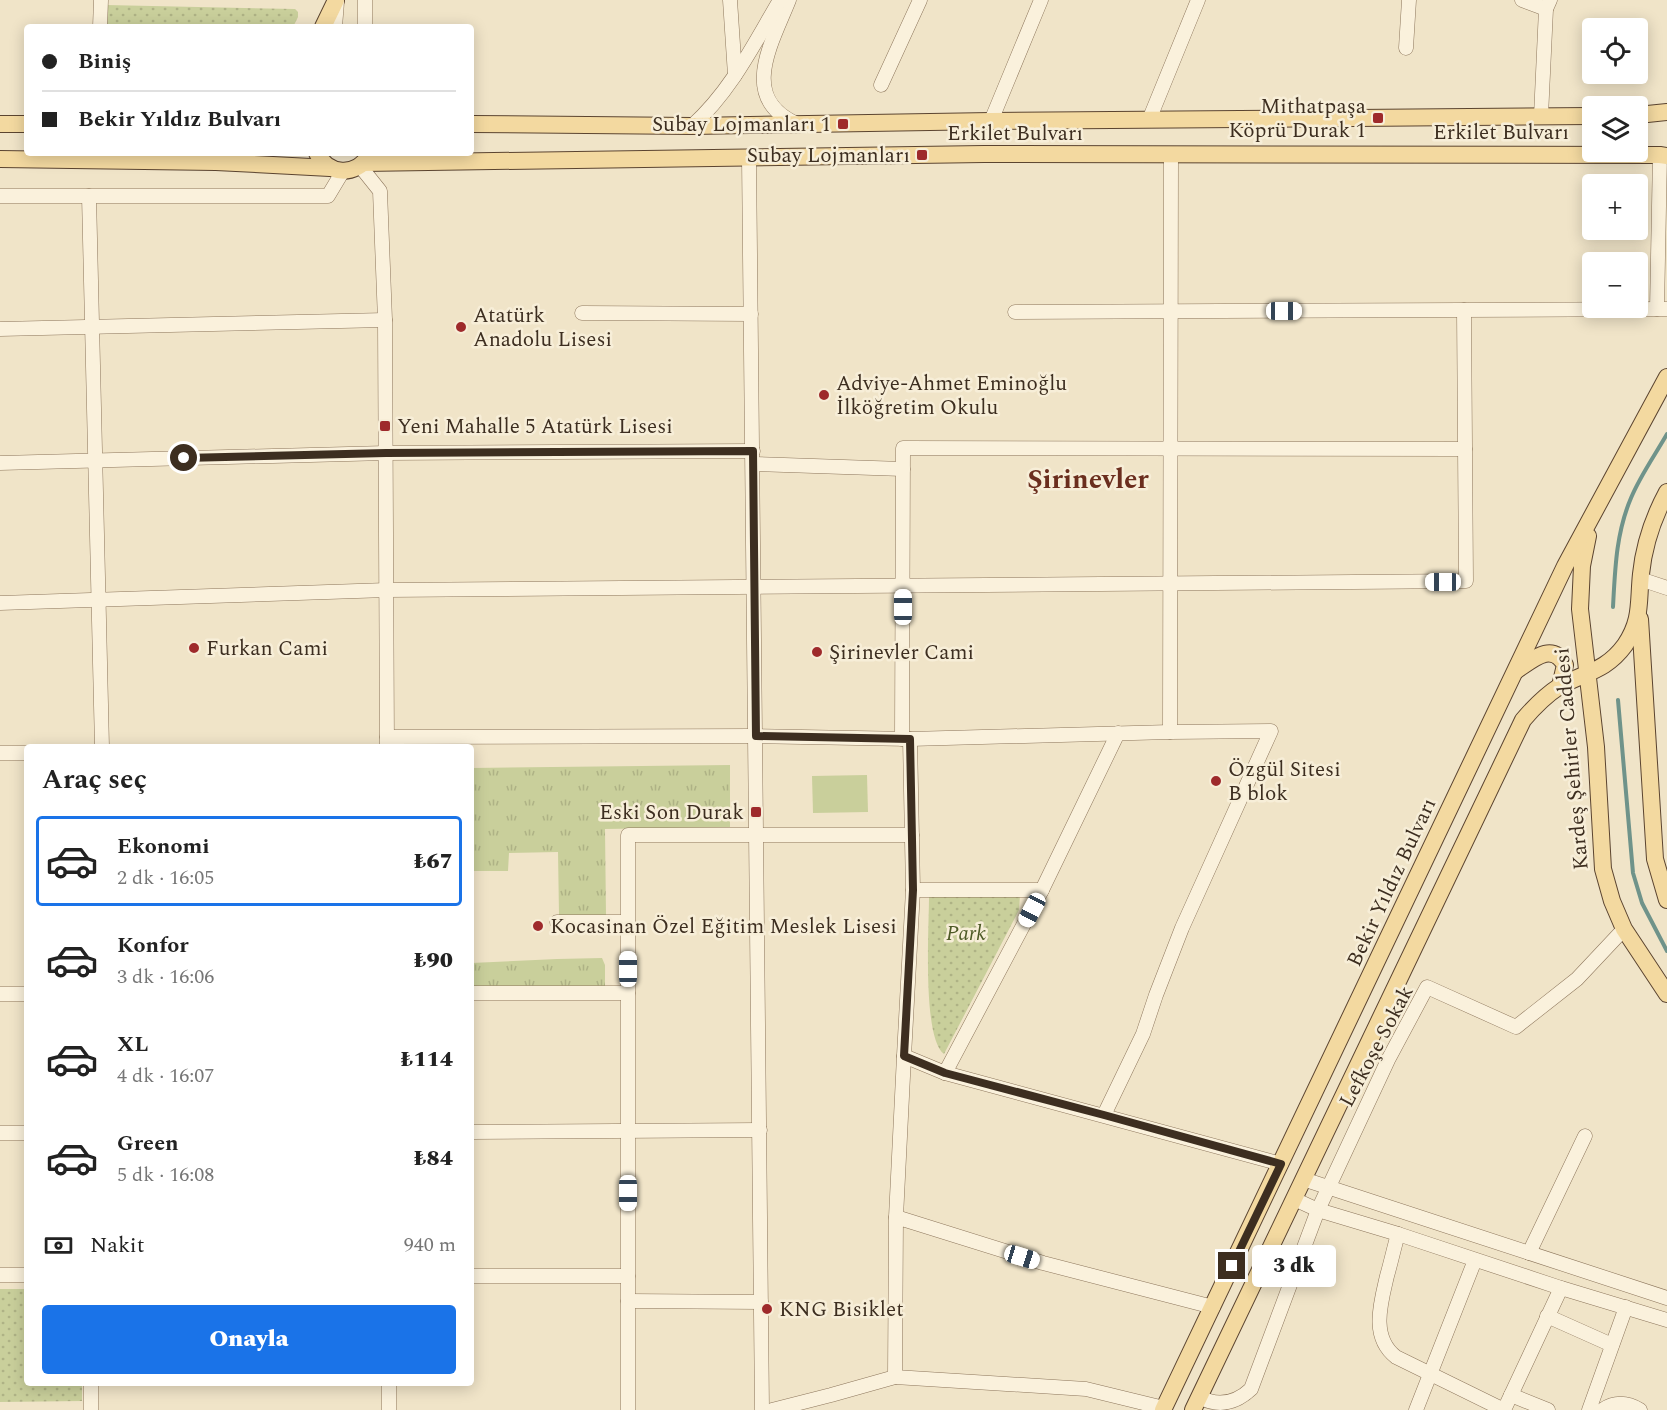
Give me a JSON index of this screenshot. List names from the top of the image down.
{
  "streets": {
    "main road": ["Erkilet Bulvarı", "Kardeş Şehirler Caddesi", "Bekir Yıldız Bulvarı"],
    "street": ["Lefkoşe Sokak"]
  },
  "crossings": [
    ["Kardeş Şehirler Caddesi", "Bekir Yıldız Bulvarı"],
    ["Kardeş Şehirler Caddesi", "Lefkoşe Sokak"]
  ],
  "districts": ["Şirinevler"],
  "parks": ["Park"],
  "places": {
    "transit": [
      "Mithatpaşa Köprü Durak 1",
      "Subay Lojmanları 1",
      "Subay Lojmanları",
      "Yeni Mahalle 5 Atatürk Lisesi",
      "Eski Son Durak"
    ],
    "other": [
      "Atatürk Anadolu Lisesi",
      "Adviye-Ahmet Eminoğlu İlköğretim Okulu",
      "Furkan Cami",
      "Şirinevler Cami",
      "Özgül Sitesi B blok",
      "Kocasinan Özel Eğitim Meslek Lisesi",
      "KNG Bisiklet"
    ]
  },
  "page": {
    "map_buttons": ["+", "−"],
    "banner": ["Biniş", "Bekir Yıldız Bulvarı"],
    "heading": "Araç seç",
    "list": [
      {
        "name": "Ekonomi",
        "note": "2 dk · 16:05",
        "value": "₺67"
      },
      {
        "name": "Konfor",
        "note": "3 dk · 16:06",
        "value": "₺90"
      },
      {
        "name": "XL",
        "note": "4 dk · 16:07",
        "value": "₺114"
      },
      {
        "name": "Green",
        "note": "5 dk · 16:08",
        "value": "₺84"
      }
    ],
    "pay": ["Nakit", "940 m"],
    "bubble": "3 dk",
    "buttons": "Onayla"
  }
}
